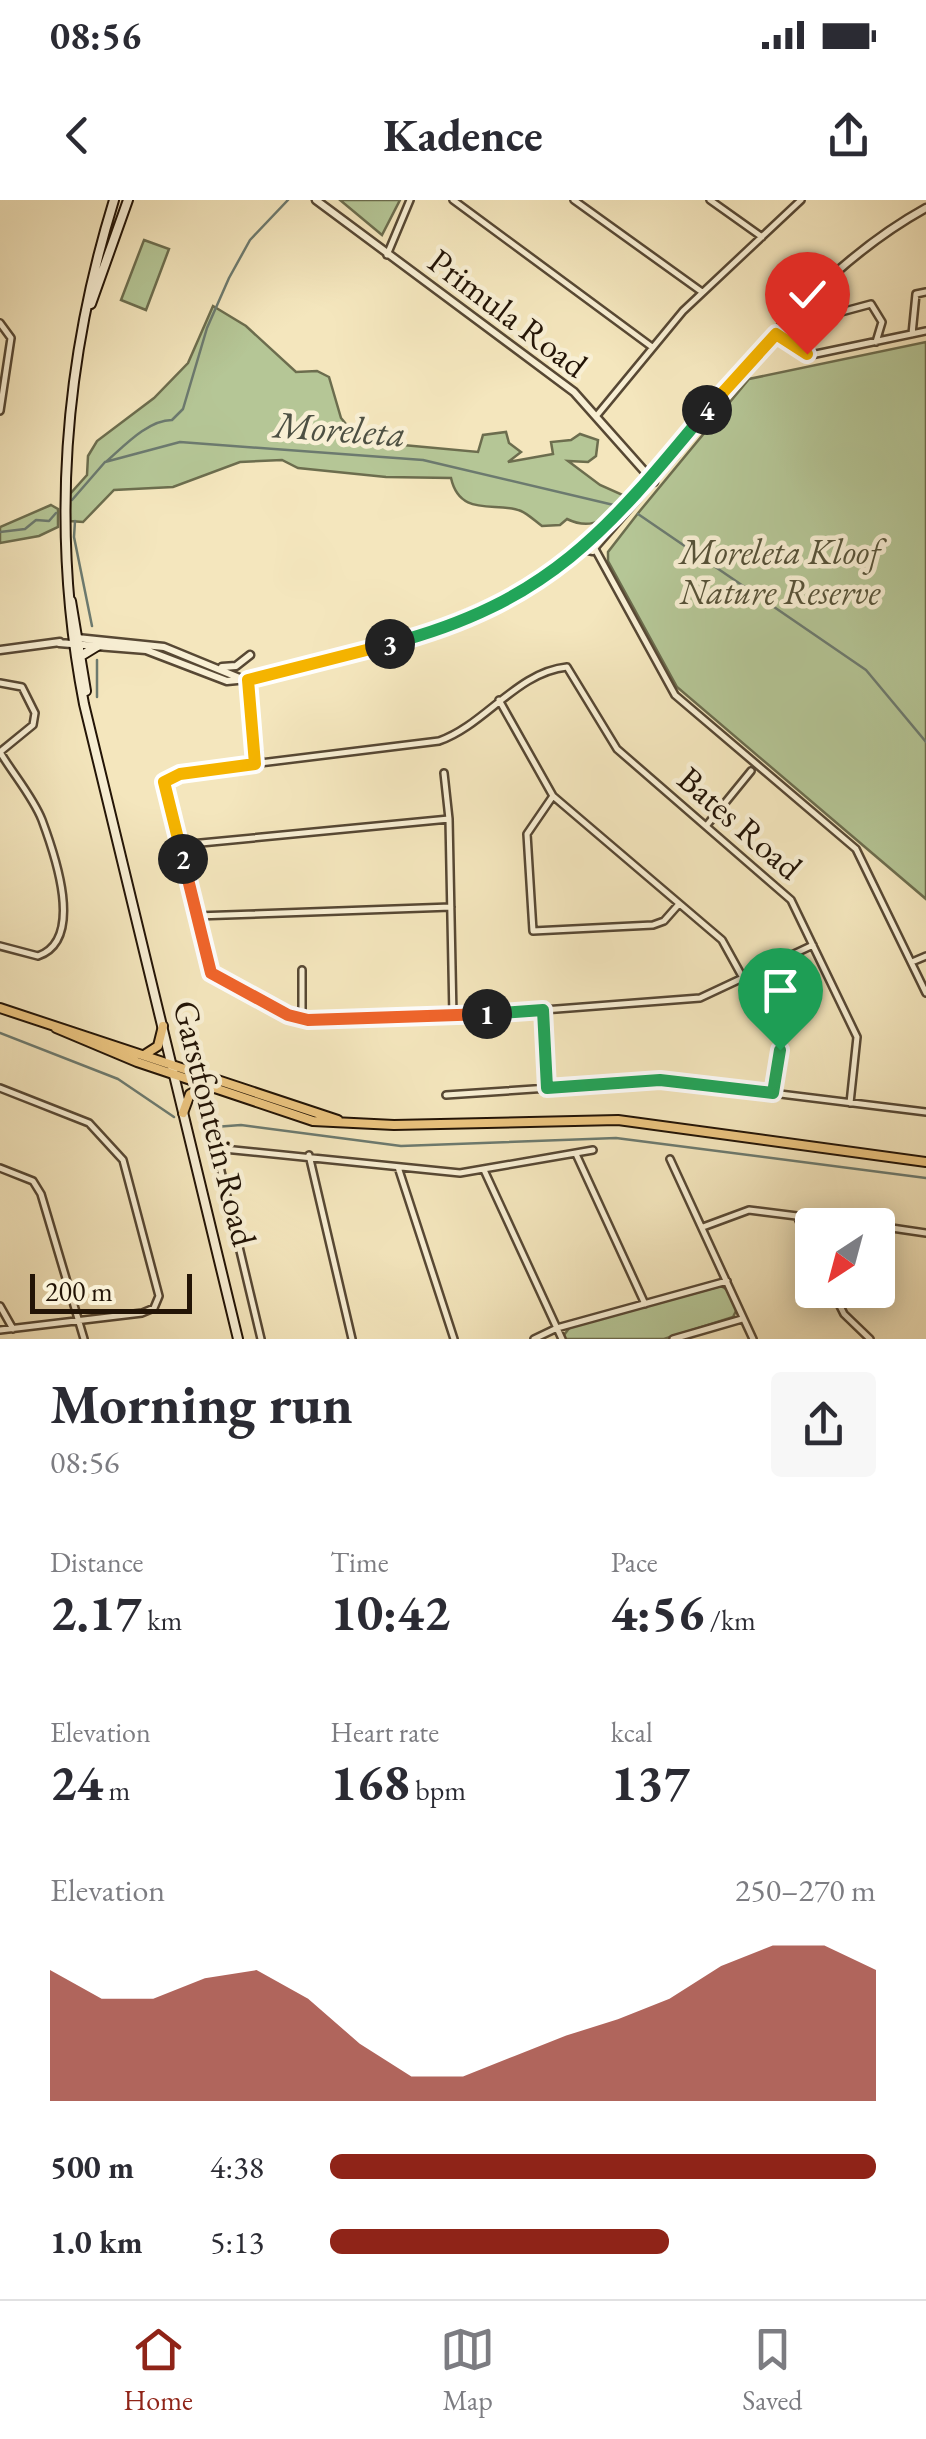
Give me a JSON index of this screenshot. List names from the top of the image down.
{
  "streets": {
    "main road": ["Garstfontein Road"],
    "street": ["Primula Road", "Bates Road"]
  },
  "water": ["Moreleta"],
  "parks": ["Moreleta Kloof Nature Reserve"],
  "scale_bar": "200 m",
  "north": "bottom left",
  "page": {
    "status": "08:56",
    "header": "Kadence",
    "pins": [
      "4",
      "3",
      "2",
      "1"
    ],
    "scale": "200 m",
    "heading": ["Morning run", "08:56"],
    "stats": [
      ["Distance", "2.17 km"],
      ["Time", "10:42"],
      ["Pace", "4:56 /km"],
      ["Elevation", "24 m"],
      ["Heart rate", "168 bpm"],
      ["kcal", "137"]
    ],
    "chart": ["Elevation", "250–270 m"],
    "list": [
      {
        "name": "500 m",
        "note": "4:38"
      },
      {
        "name": "1.0 km",
        "note": "5:13"
      }
    ],
    "tabs": ["Home", "Map", "Saved"]
  }
}
